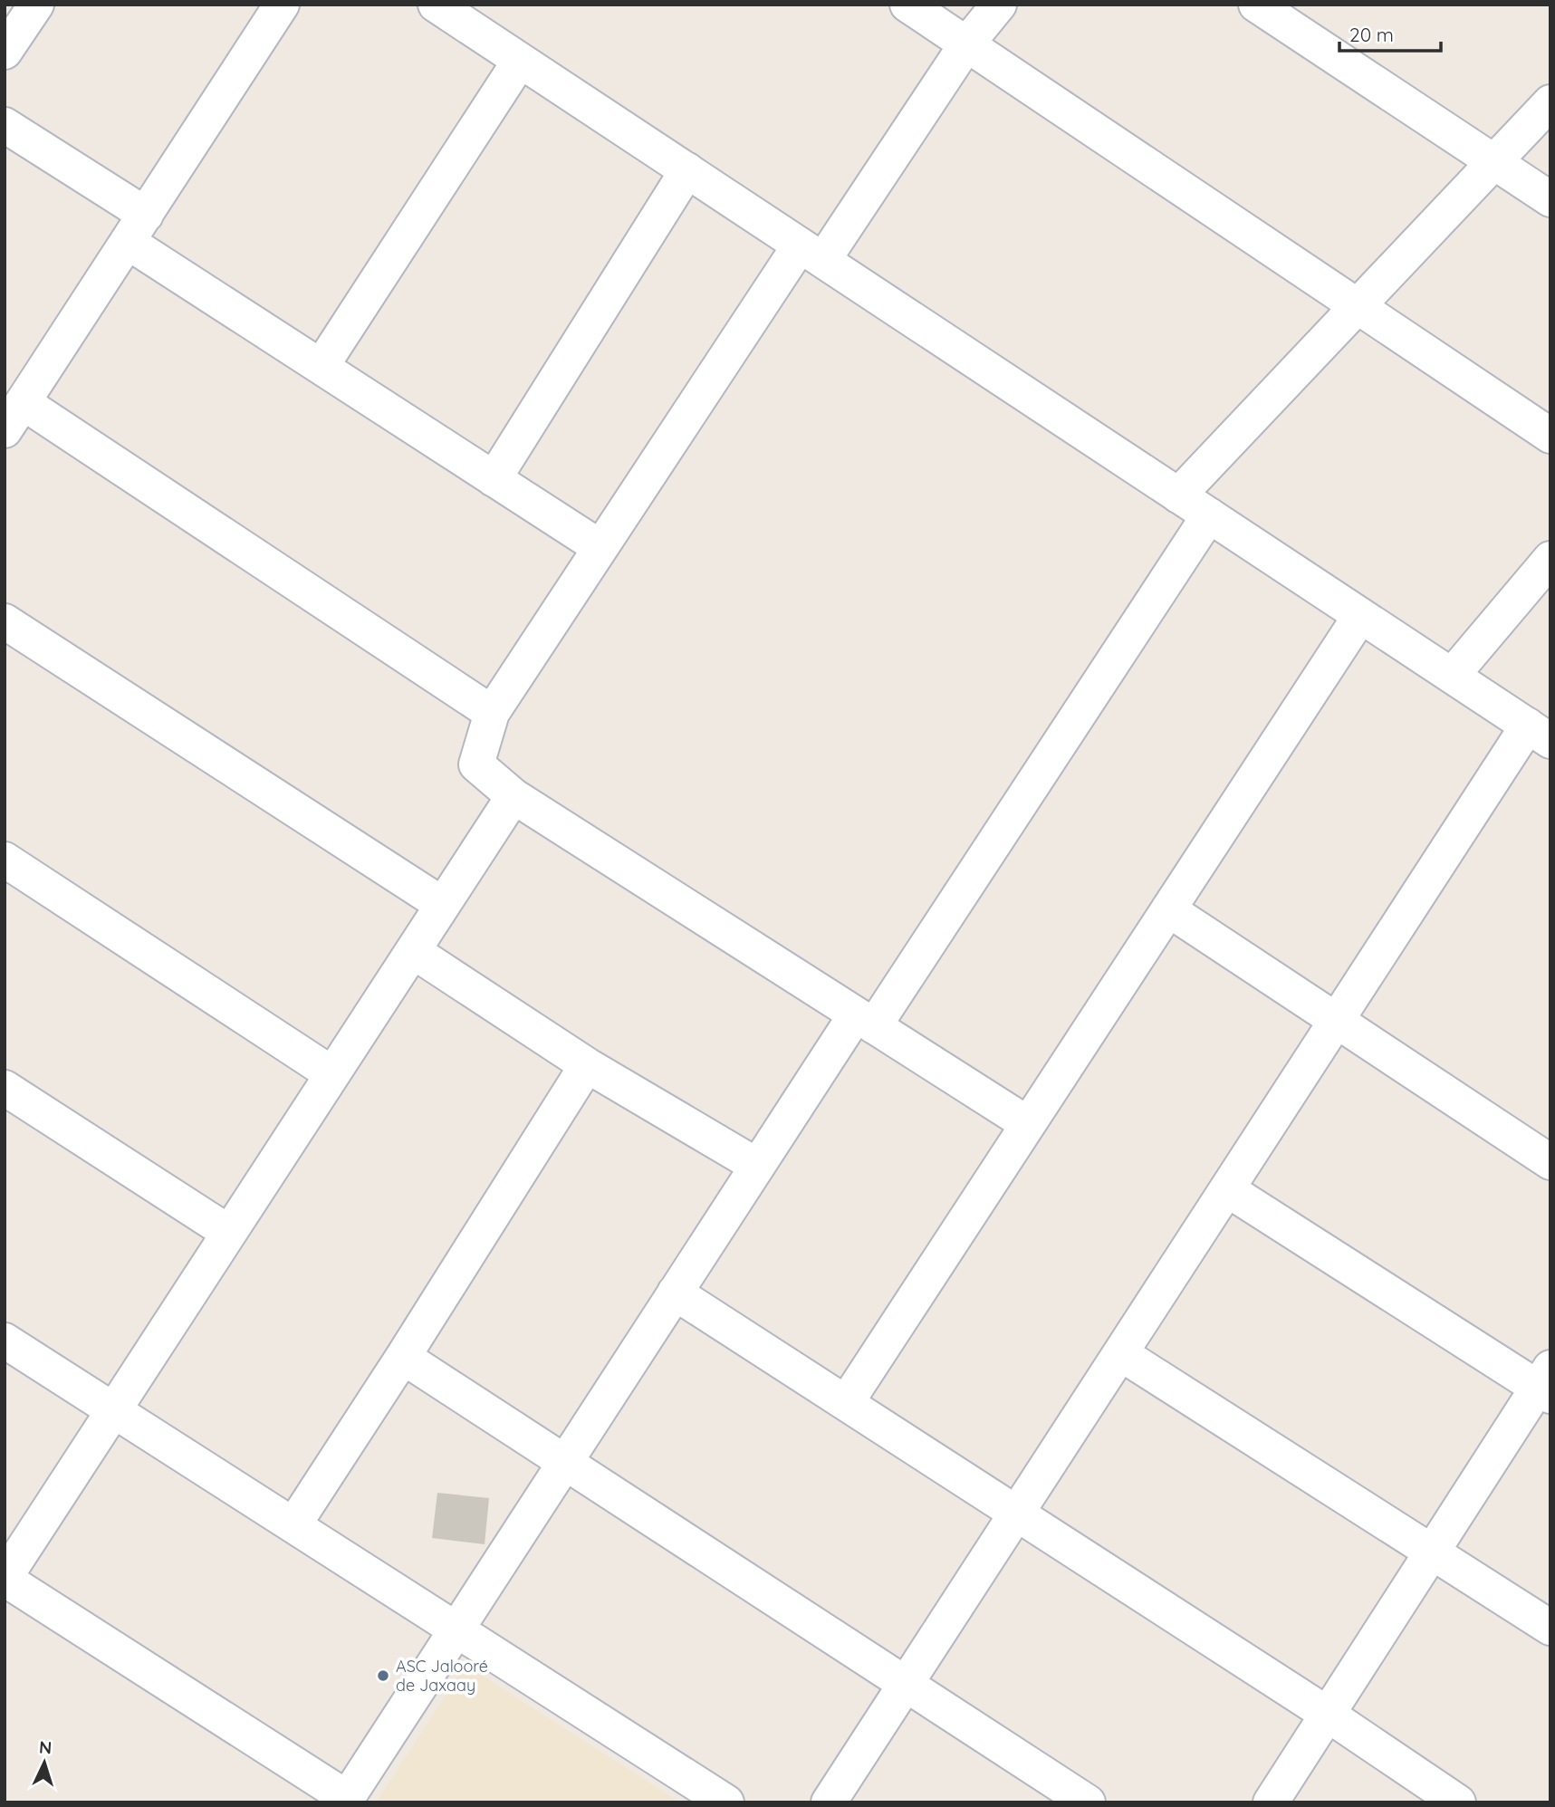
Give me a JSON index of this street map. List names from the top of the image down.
{
  "places": ["ASC Jalooré de Jaxaay"],
  "scale_bar": "20 m",
  "north": "top"
}
